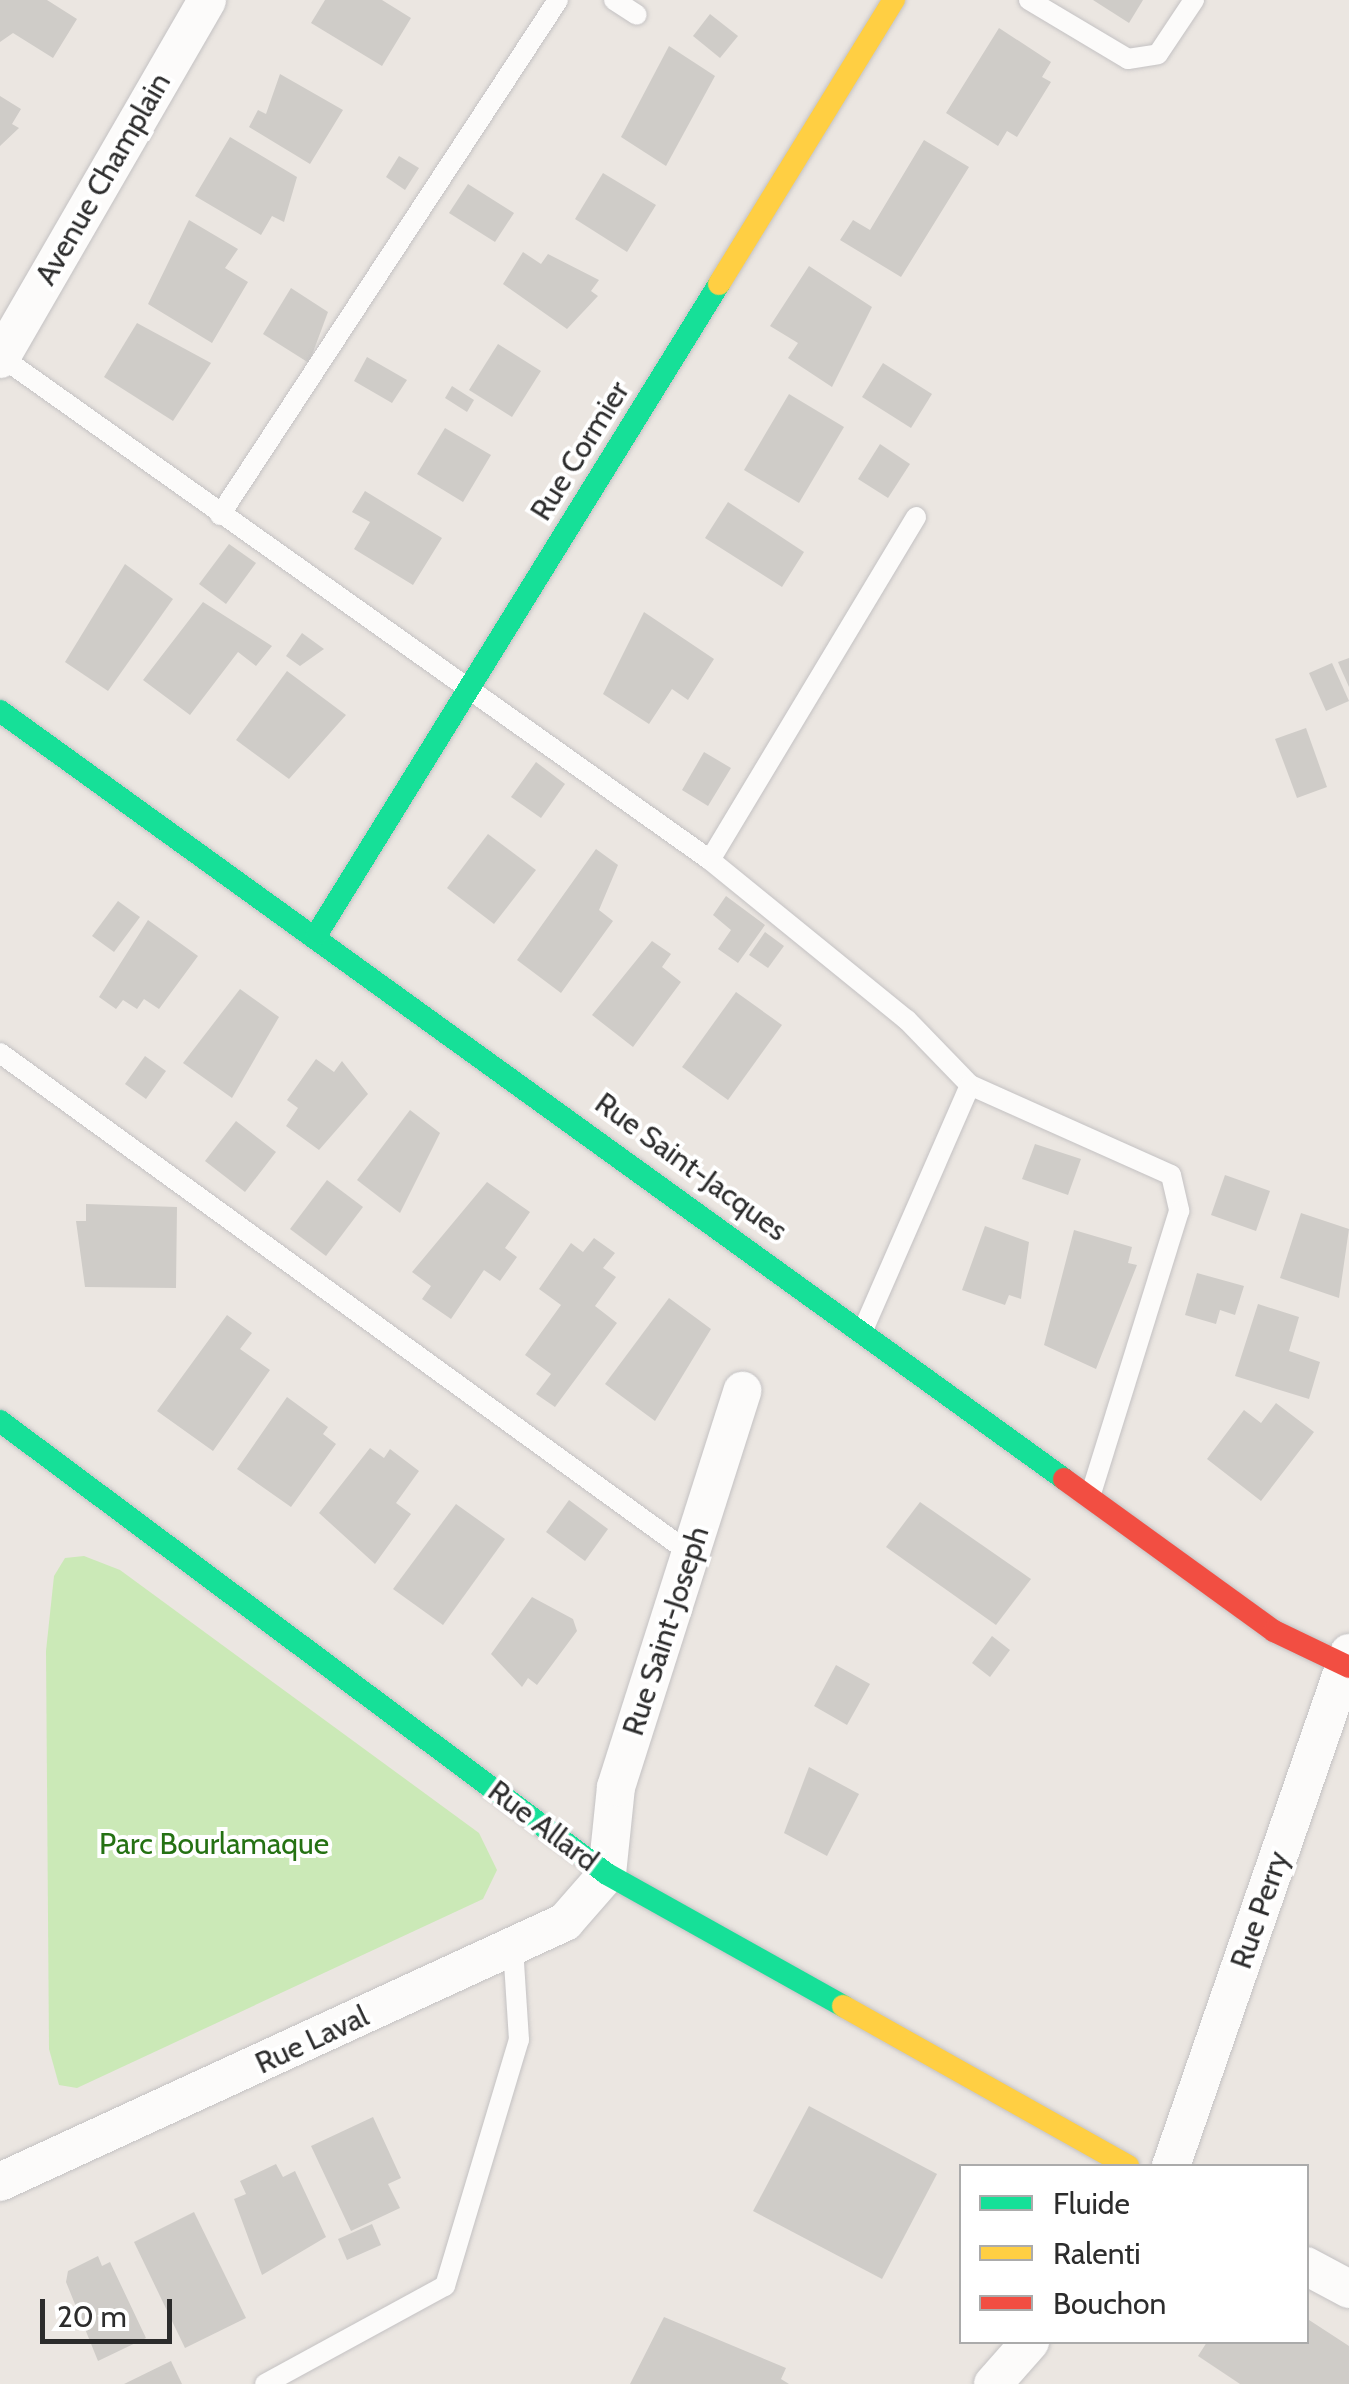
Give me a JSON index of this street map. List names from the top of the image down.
{
  "streets": {
    "street": [
      "Avenue Champlain",
      "Rue Cormier",
      "Rue Saint-Jacques",
      "Rue Saint-Joseph",
      "Rue Allard",
      "Rue Perry",
      "Rue Laval"
    ]
  },
  "crossings": [
    ["Rue Cormier", "Rue Saint-Jacques"],
    ["Rue Saint-Jacques", "Rue Perry"],
    ["Rue Saint-Joseph", "Rue Allard"],
    ["Rue Saint-Joseph", "Rue Laval"],
    ["Rue Allard", "Rue Laval"]
  ],
  "parks": ["Parc Bourlamaque"],
  "legend": ["Fluide", "Ralenti", "Bouchon"],
  "scale_bar": "20 m"
}
